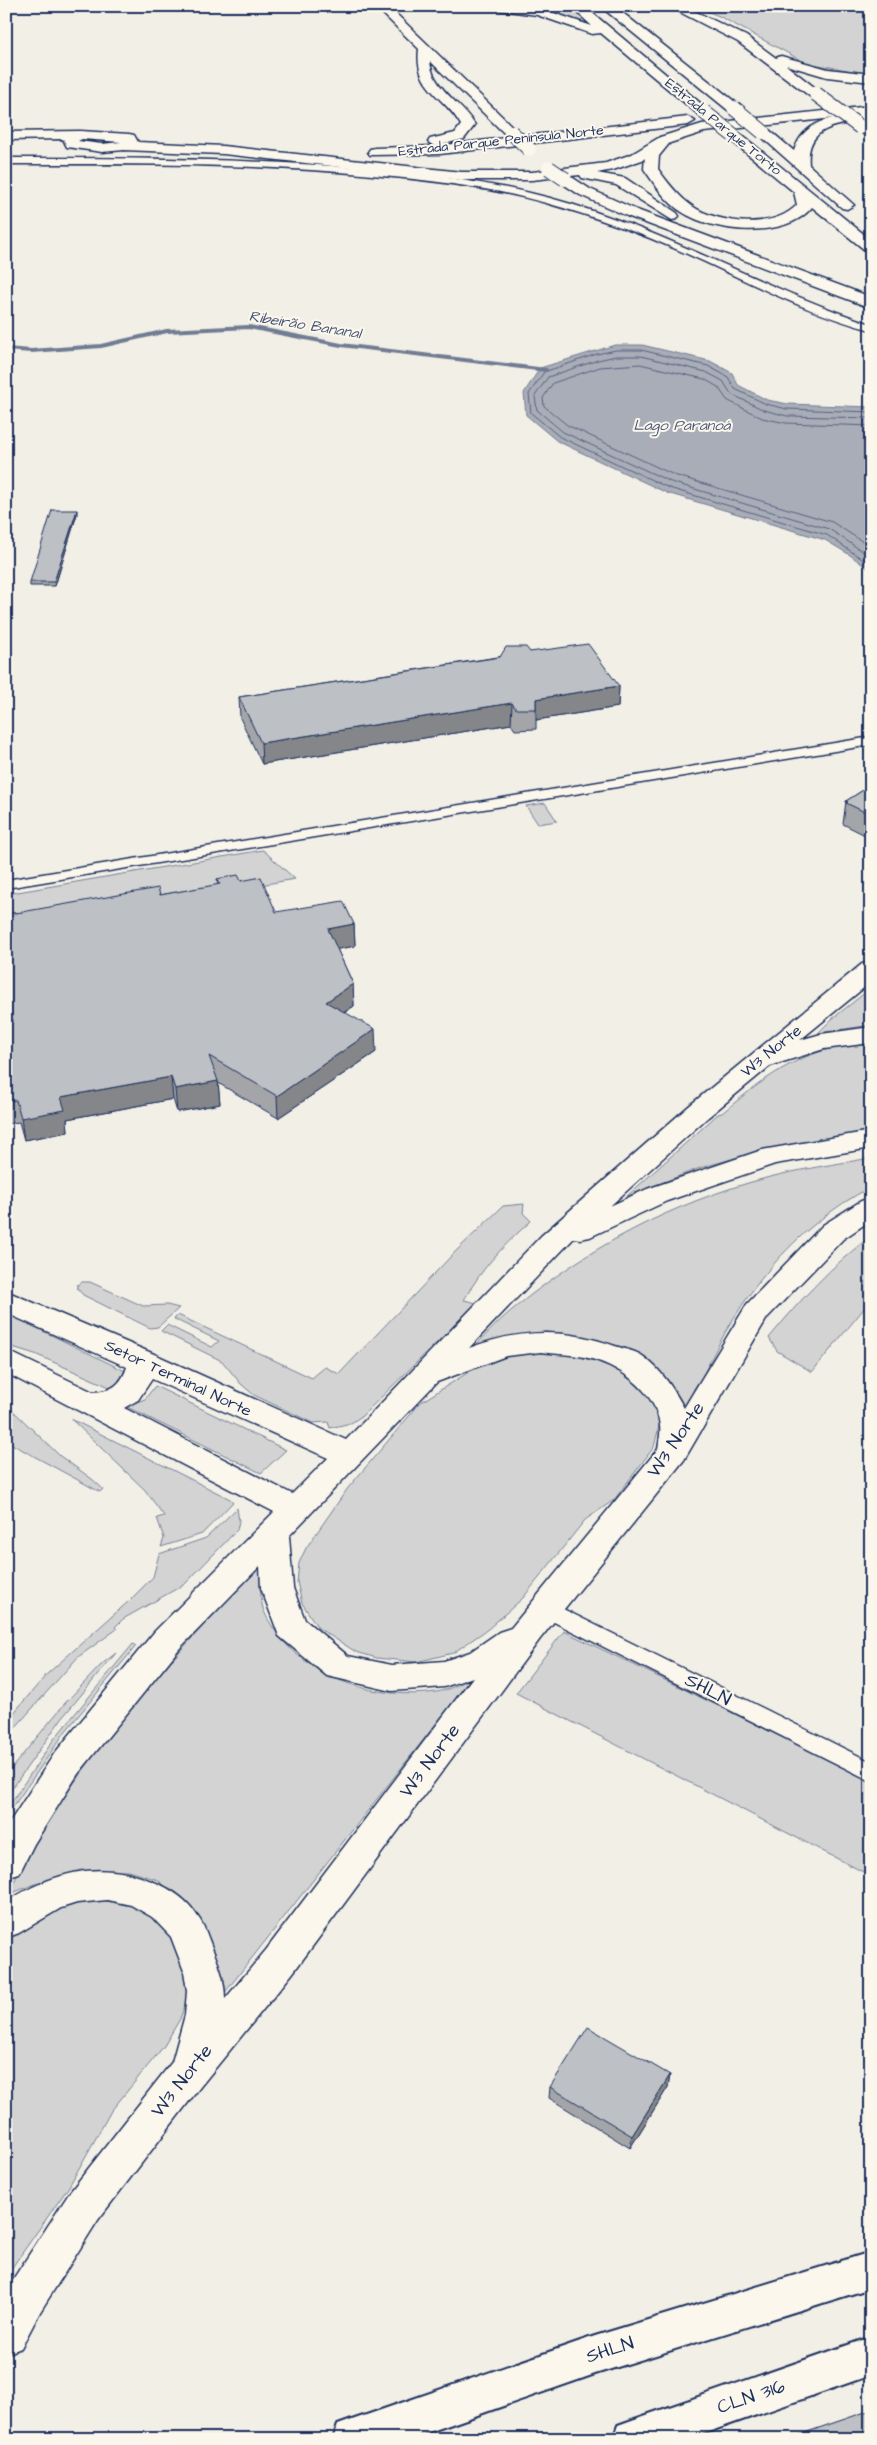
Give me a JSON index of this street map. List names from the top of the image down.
{
  "streets": {
    "main road": [
      "Estrada Parque Torto",
      "Estrada Parque Península Norte",
      "W3 Norte",
      "Setor Terminal Norte",
      "SHLN",
      "CLN 316"
    ]
  },
  "crossings": [
    ["W3 Norte", "Setor Terminal Norte"],
    ["W3 Norte", "SHLN"]
  ],
  "water": ["Ribeirão Bananal", "Lago Paranoá"]
}
